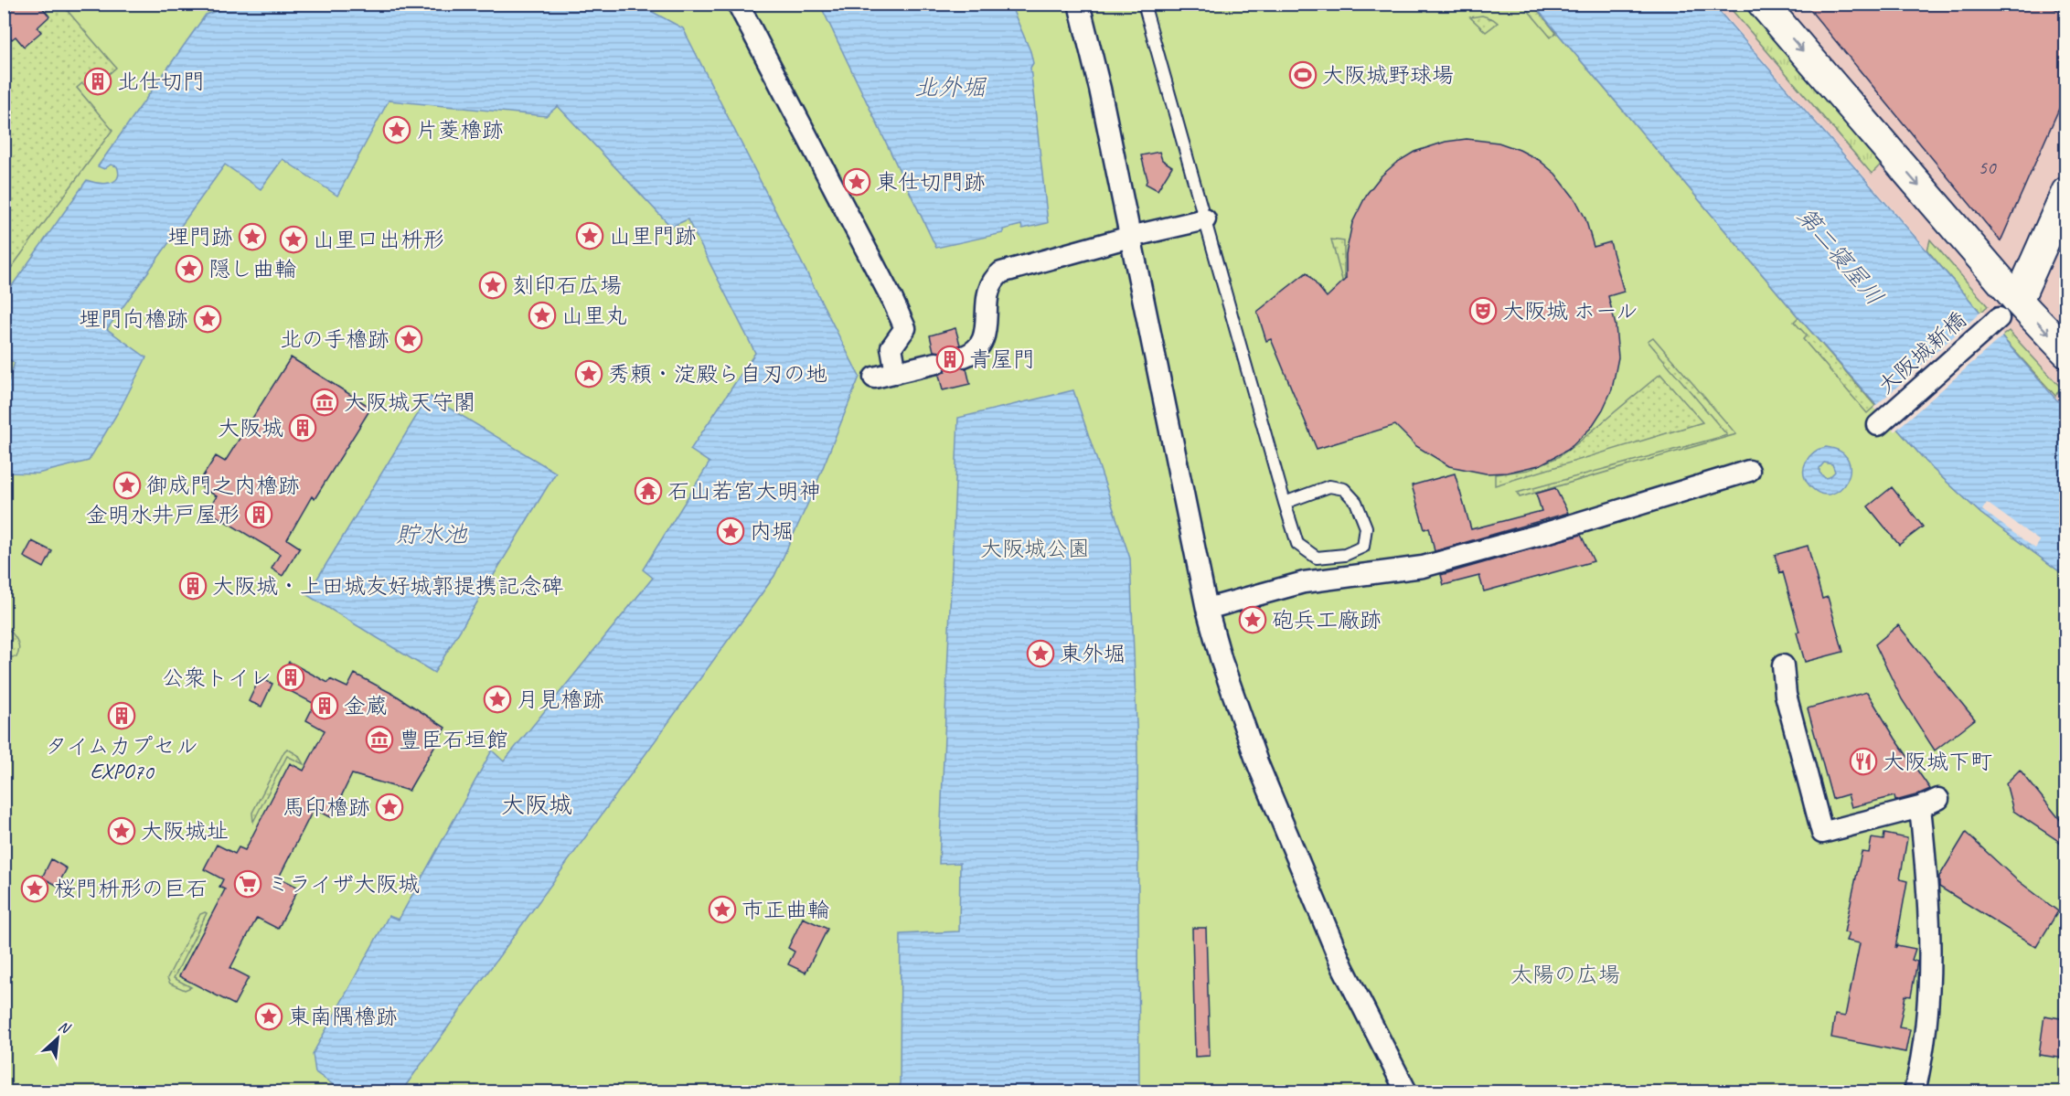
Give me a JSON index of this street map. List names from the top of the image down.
{
  "streets": {
    "street": ["大阪城新橋"]
  },
  "districts": ["大阪城"],
  "water": ["北外堀", "第二寝屋川", "貯水池"],
  "parks": ["大阪城公園", "太陽の広場"],
  "places": {
    "sports": ["大阪城野球場"],
    "building": [
      "北仕切門",
      "青屋門",
      "大阪城",
      "金明水井戸屋形",
      "大阪城・上田城友好城郭提携記念碑",
      "公衆トイレ",
      "金蔵",
      "タイムカプセル EXPO70"
    ],
    "place": [
      "片菱櫓跡",
      "東仕切門跡",
      "山里門跡",
      "埋門跡",
      "山里口出枡形",
      "隠し曲輪",
      "刻印石広場",
      "山里丸",
      "埋門向櫓跡",
      "北の手櫓跡",
      "秀頼・淀殿ら自刃の地",
      "御成門之内櫓跡",
      "内堀",
      "砲兵工廠跡",
      "東外堀",
      "月見櫓跡",
      "馬印櫓跡",
      "大阪城址",
      "桜門枡形の巨石",
      "市正曲輪",
      "東南隅櫓跡"
    ],
    "theatre": ["大阪城 ホール"],
    "museum": ["大阪城天守閣", "豊臣石垣館"],
    "temple": ["石山若宮大明神"],
    "restaurant": ["大阪城下町"],
    "supermarket": ["ミライザ大阪城"]
  },
  "house_numbers": ["50"],
  "north": "top right"
}
